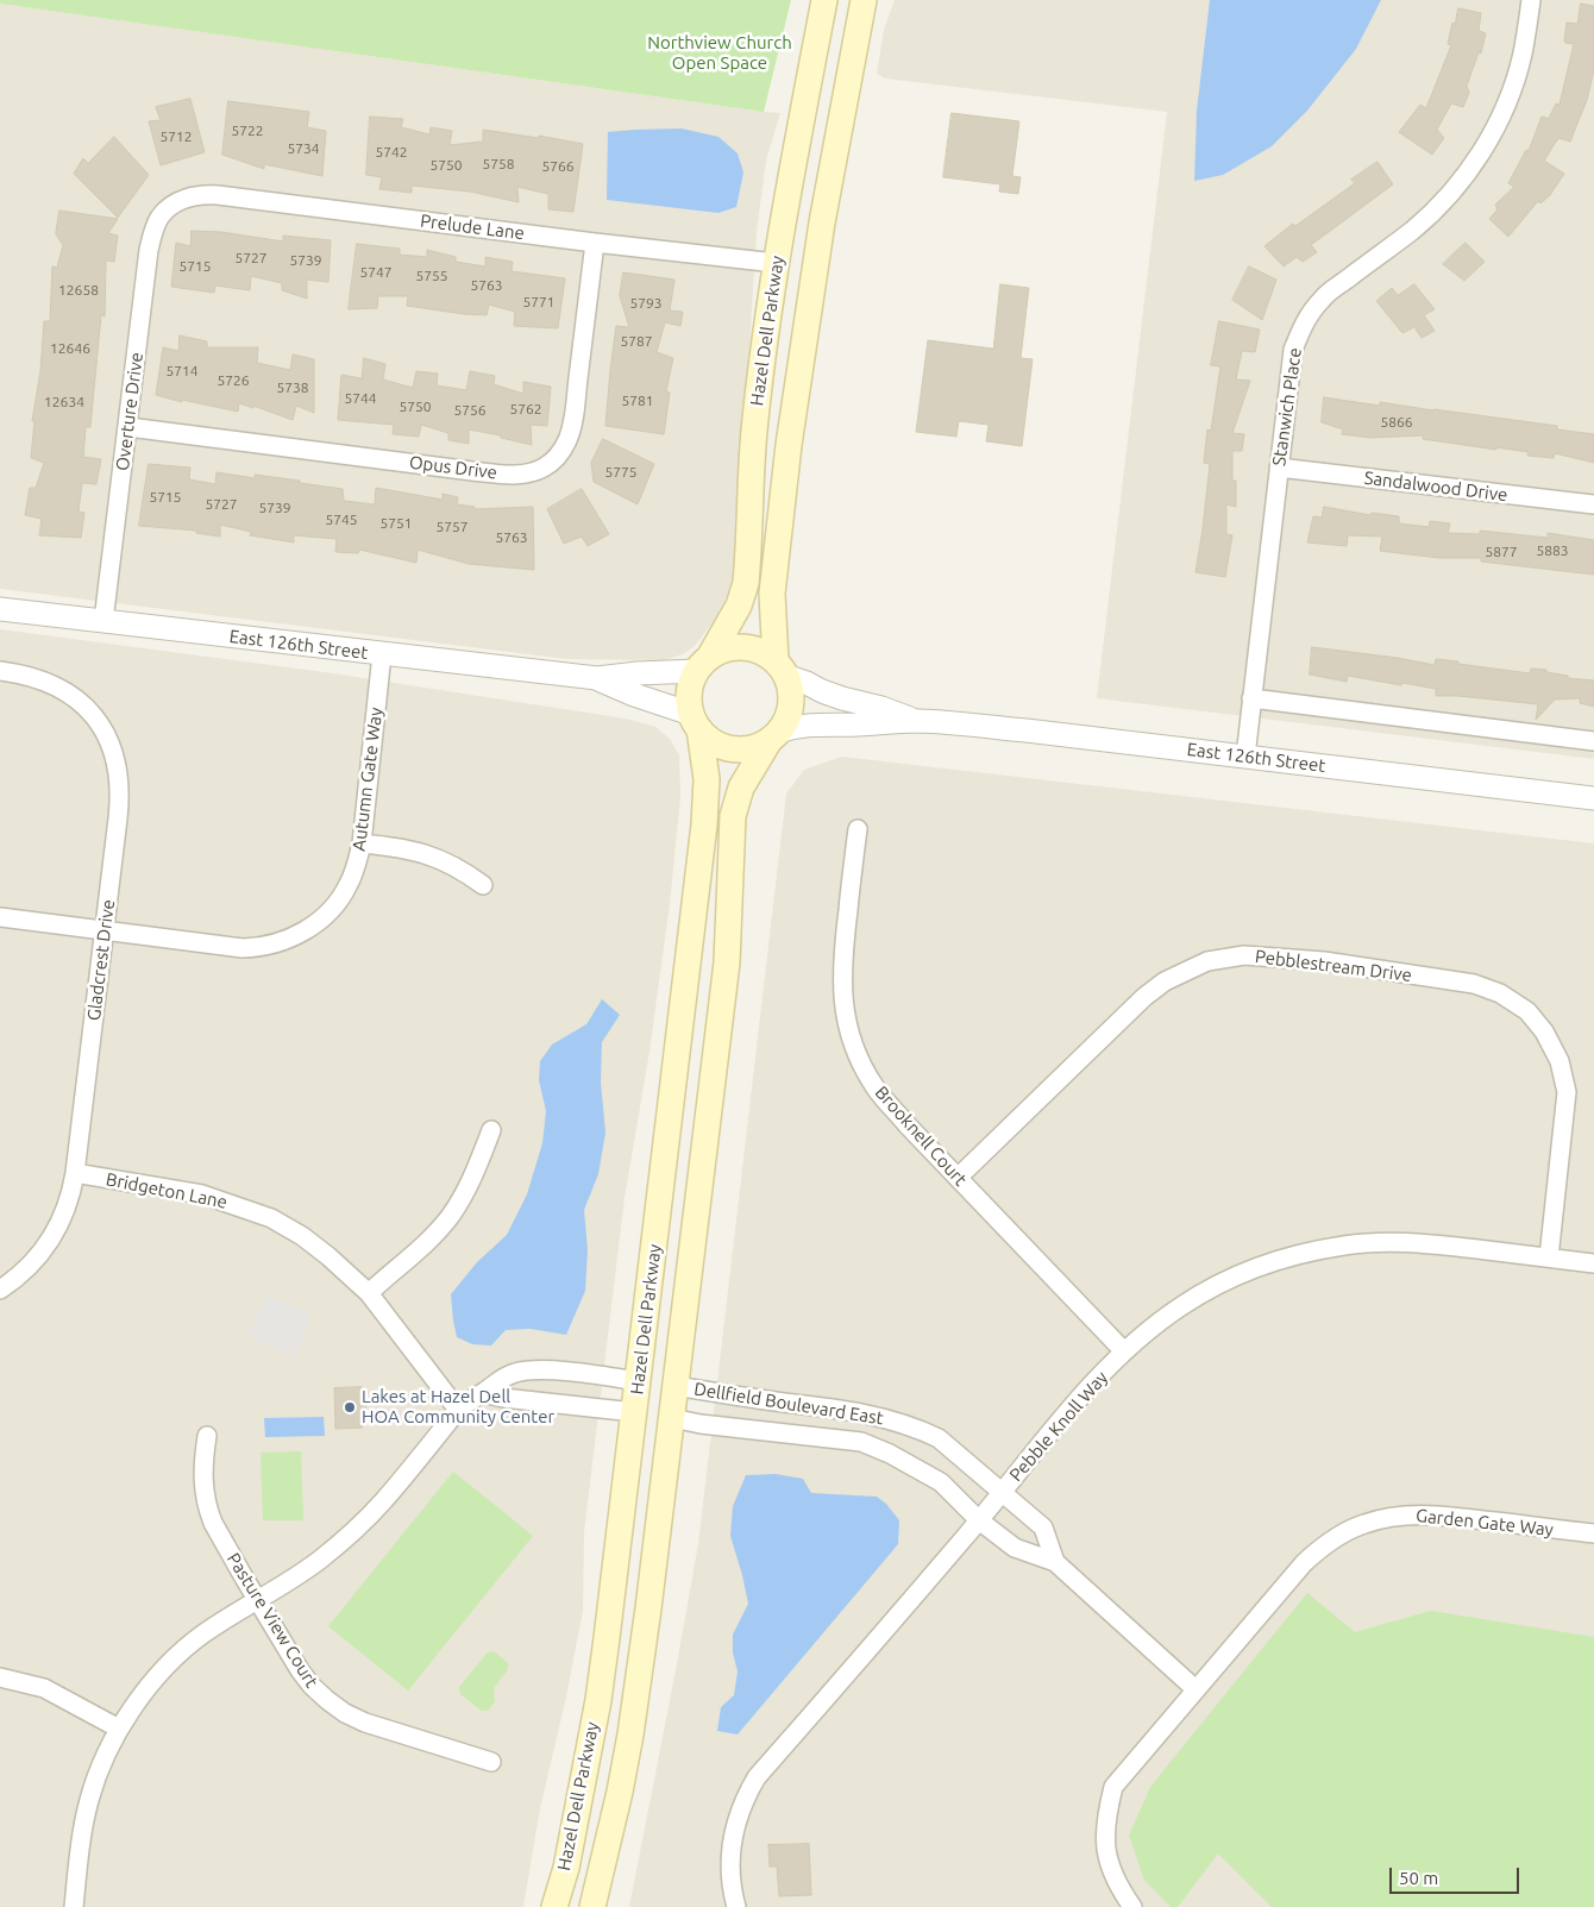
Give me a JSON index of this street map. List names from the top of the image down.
{
  "streets": {
    "main road": ["Hazel Dell Parkway"],
    "street": [
      "Prelude Lane",
      "Stanwich Place",
      "Overture Drive",
      "Opus Drive",
      "Sandalwood Drive",
      "East 126th Street",
      "Autumn Gate Way",
      "Gladcrest Drive",
      "Pebblestream Drive",
      "Brooknell Court",
      "Bridgeton Lane",
      "Dellfield Boulevard East",
      "Pebble Knoll Way",
      "Garden Gate Way",
      "Pasture View Court"
    ]
  },
  "crossings": [
    ["Prelude Lane", "Hazel Dell Parkway"],
    ["Prelude Lane", "Overture Drive"],
    ["Prelude Lane", "Opus Drive"],
    ["Hazel Dell Parkway", "East 126th Street"],
    ["Hazel Dell Parkway", "Dellfield Boulevard East"],
    ["Stanwich Place", "Sandalwood Drive"],
    ["Stanwich Place", "East 126th Street"],
    ["Overture Drive", "Opus Drive"],
    ["Overture Drive", "East 126th Street"],
    ["East 126th Street", "Autumn Gate Way"],
    ["Autumn Gate Way", "Gladcrest Drive"],
    ["Gladcrest Drive", "Bridgeton Lane"],
    ["Pebblestream Drive", "Brooknell Court"],
    ["Pebblestream Drive", "Pebble Knoll Way"],
    ["Brooknell Court", "Pebble Knoll Way"],
    ["Dellfield Boulevard East", "Pebble Knoll Way"],
    ["Dellfield Boulevard East", "Garden Gate Way"]
  ],
  "parks": ["Northview Church Open Space"],
  "places": ["Lakes at Hazel Dell HOA Community Center"],
  "house_numbers": [
    "5722",
    "5712",
    "5734",
    "5742",
    "5758",
    "5750",
    "5766",
    "5727",
    "5739",
    "5715",
    "5747",
    "5755",
    "5763",
    "12658",
    "5771",
    "5793",
    "5787",
    "12646",
    "5714",
    "5726",
    "5738",
    "5744",
    "5781",
    "12634",
    "5750",
    "5762",
    "5756",
    "5866",
    "5775",
    "5715",
    "5727",
    "5739",
    "5745",
    "5751",
    "5757",
    "5763",
    "5883",
    "5877"
  ],
  "scale_bar": "50 m"
}
